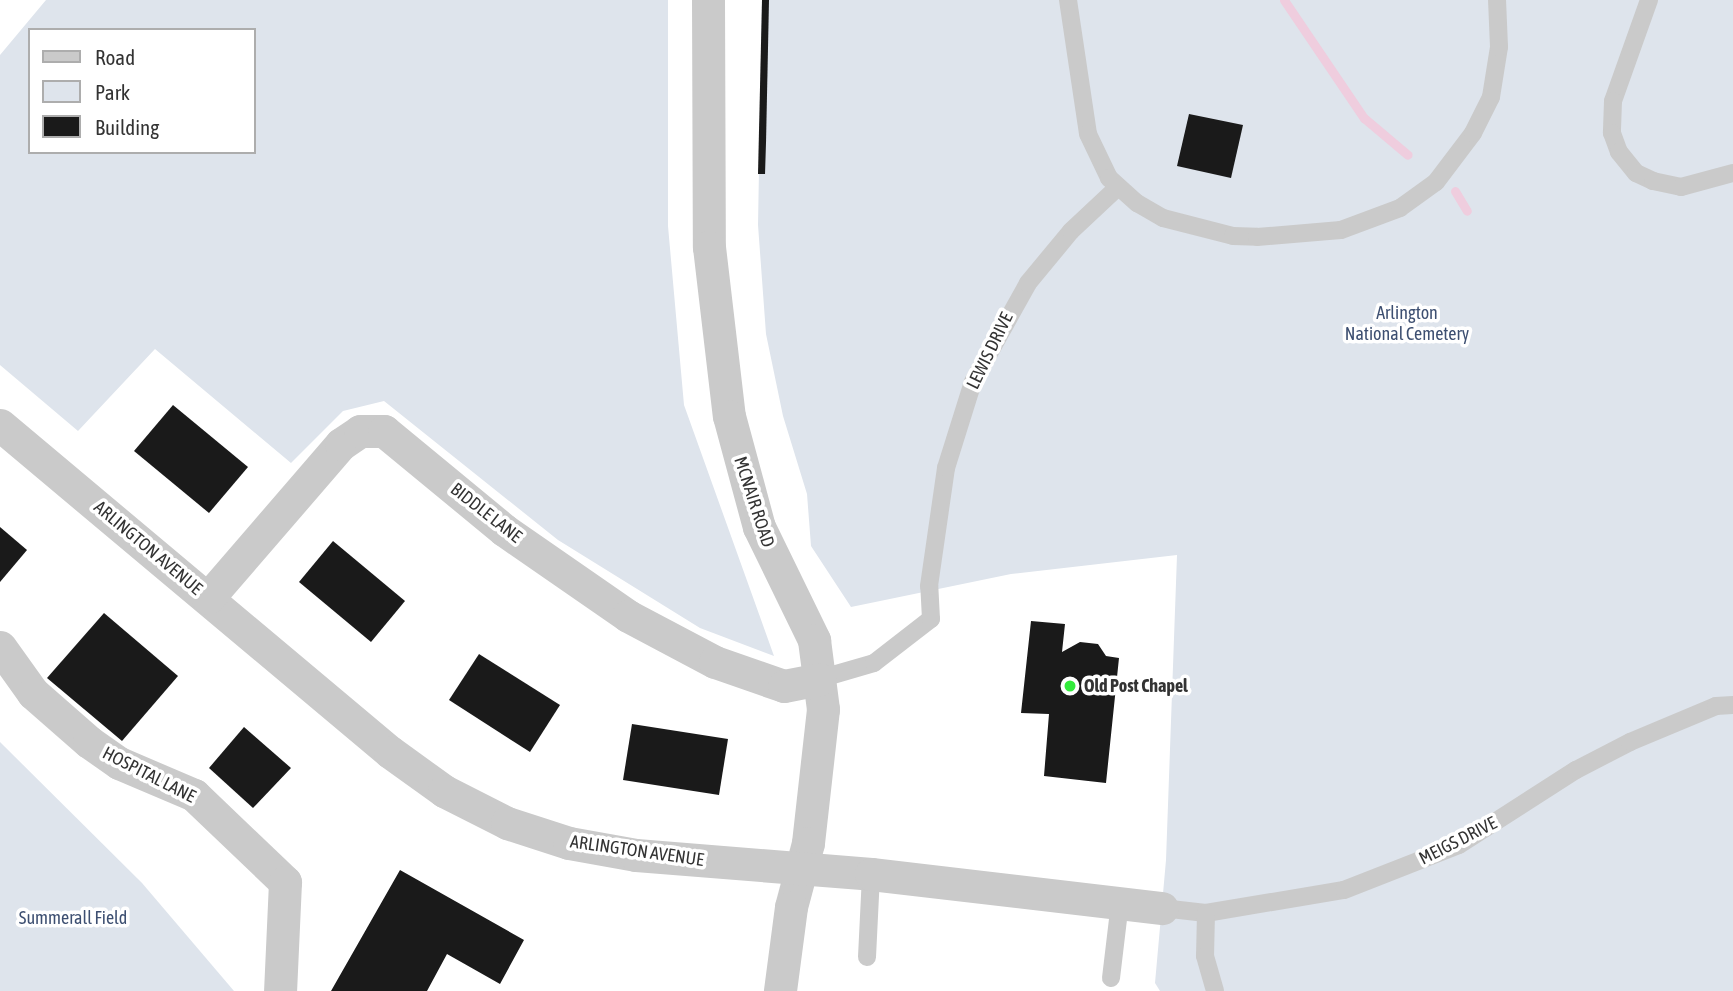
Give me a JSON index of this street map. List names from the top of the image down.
{
  "streets": {
    "street": [
      "MCNAIR ROAD",
      "BIDDLE LANE",
      "ARLINGTON AVENUE",
      "HOSPITAL LANE"
    ],
    "lane": ["LEWIS DRIVE", "MEIGS DRIVE"]
  },
  "crossings": [
    ["LEWIS DRIVE", "MCNAIR ROAD"],
    ["LEWIS DRIVE", "BIDDLE LANE"],
    ["MCNAIR ROAD", "BIDDLE LANE"],
    ["MCNAIR ROAD", "ARLINGTON AVENUE"],
    ["BIDDLE LANE", "ARLINGTON AVENUE"],
    ["ARLINGTON AVENUE", "MEIGS DRIVE"]
  ],
  "parks": ["Arlington National Cemetery", "Summerall Field"],
  "places": ["Old Post Chapel"],
  "legend": ["Road", "Park", "Building"]
}
